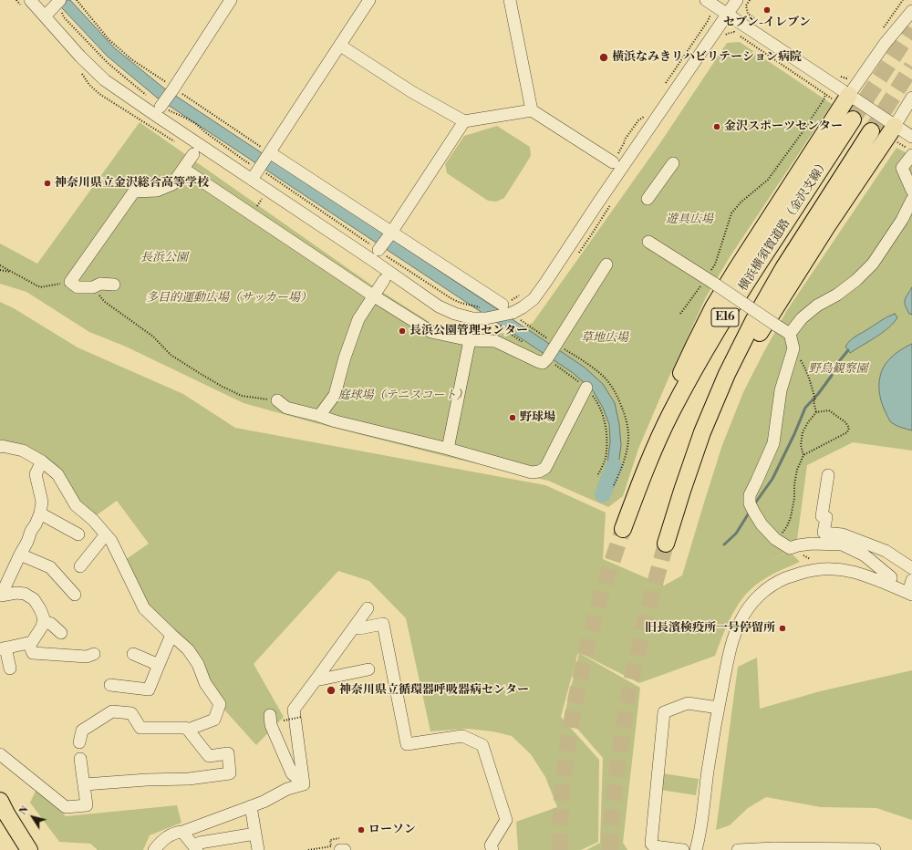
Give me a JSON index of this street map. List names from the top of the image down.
{
  "streets": {
    "highway": ["横浜横須賀道路（金沢支線）", "E16"]
  },
  "parks": [
    "遊具広場",
    "長浜公園",
    "多目的運動広場（サッカー場）",
    "草地広場",
    "野鳥観察園",
    "庭球場（テニスコート）"
  ],
  "places": [
    "セブン-イレブン",
    "横浜なみきリハビリテーション病院",
    "金沢スポーツセンター",
    "神奈川県立金沢総合高等学校",
    "長浜公園管理センター",
    "野球場",
    "旧長濱検疫所一号停留所",
    "神奈川県立循環器呼吸器病センター",
    "ローソン"
  ],
  "north": "top left"
}
